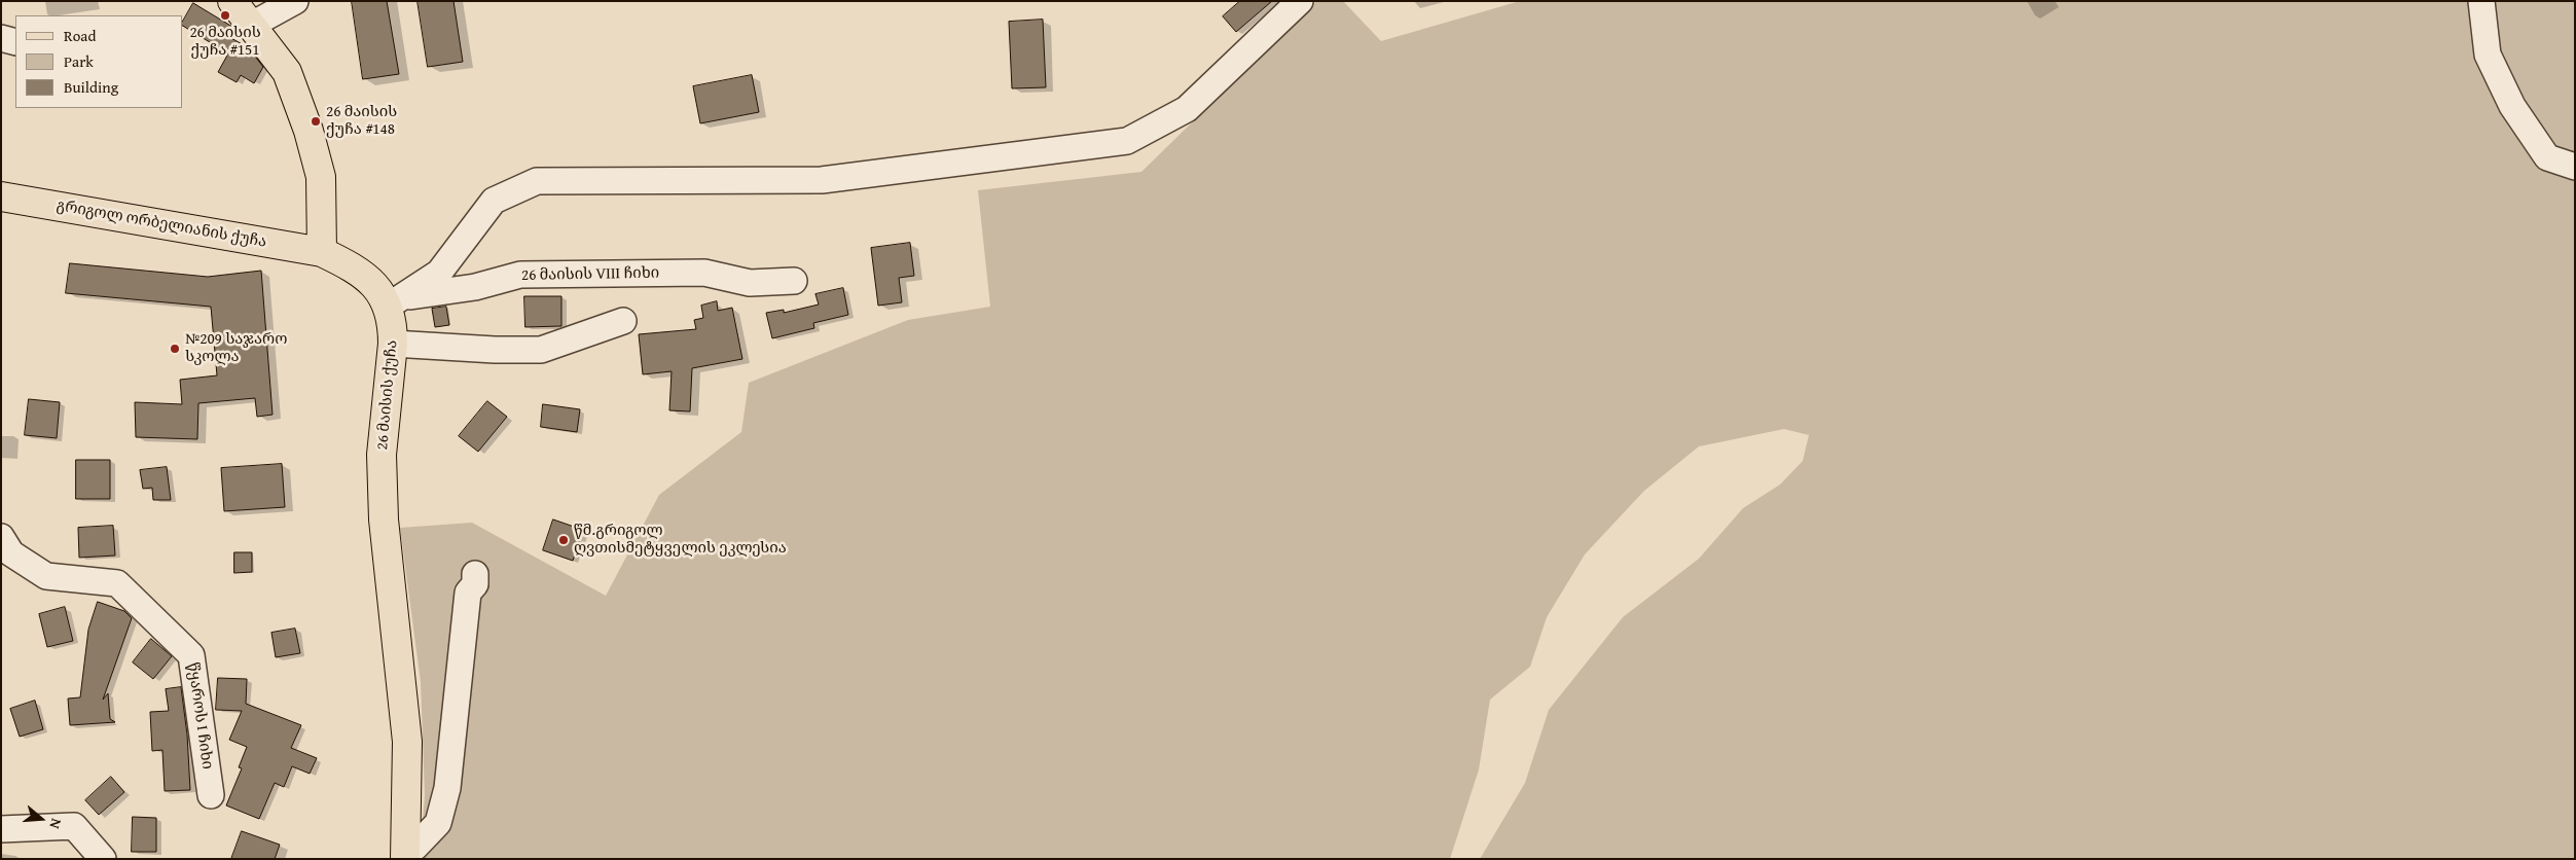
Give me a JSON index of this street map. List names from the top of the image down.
{
  "streets": {
    "main road": ["გრიგოლ ორბელიანის ქუჩა", "26 მაისის ქუჩა"],
    "street": ["26 მაისის VIII ჩიხი", "წყაროს I ჩიხი"]
  },
  "crossings": [
    ["გრიგოლ ორბელიანის ქუჩა", "26 მაისის ქუჩა"],
    ["26 მაისის VIII ჩიხი", "26 მაისის ქუჩა"]
  ],
  "places": [
    "26 მაისის ქუჩა #151",
    "26 მაისის ქუჩა #148",
    "№209 საჯარო სკოლა",
    "წმ.გრიგოლ ღვთისმეტყველის ეკლესია"
  ],
  "legend": ["Road", "Park", "Building"],
  "north": "right"
}
